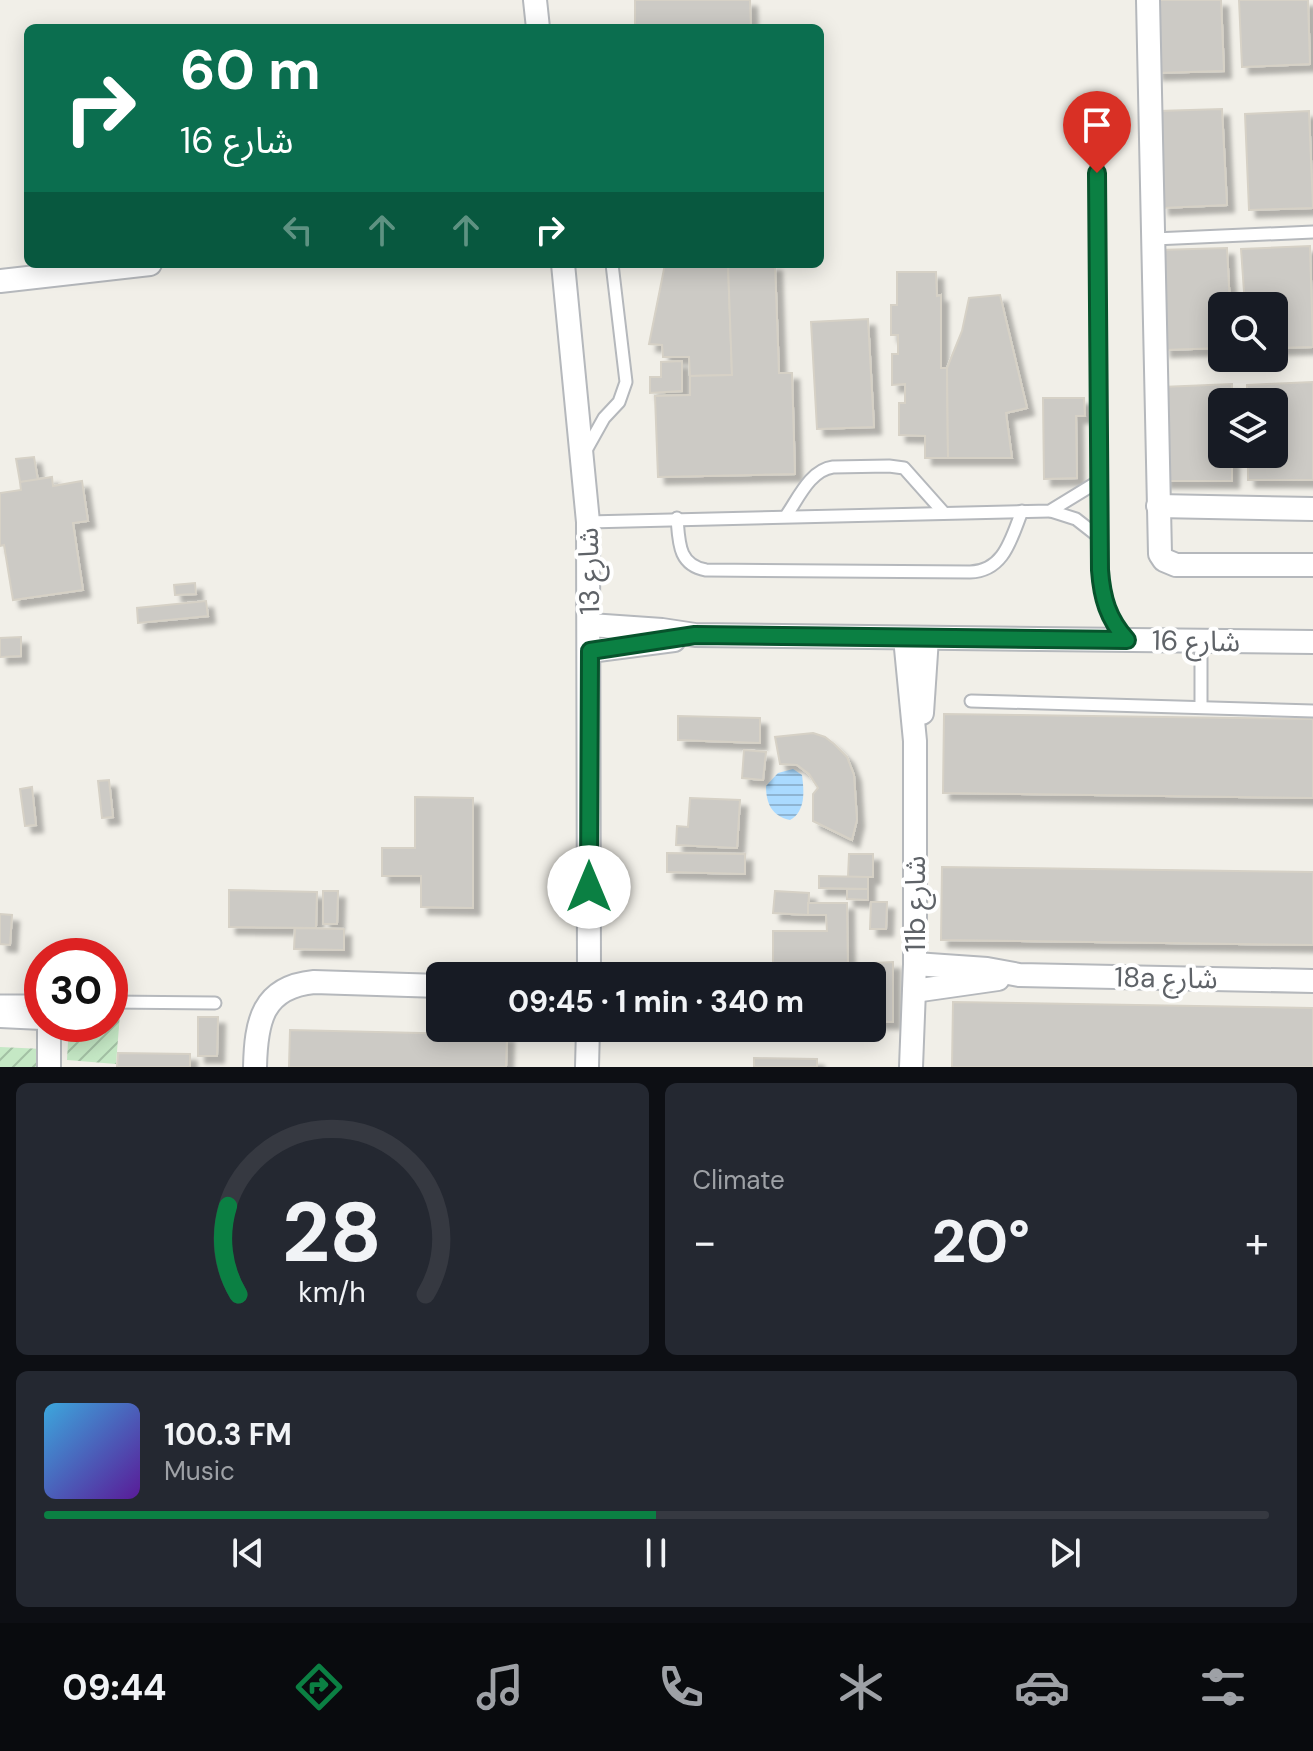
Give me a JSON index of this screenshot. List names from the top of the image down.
{
  "streets": {
    "street": [
      "شارع 13",
      "شارع 16",
      "11b شارع",
      "18a شارع"
    ]
  },
  "crossings": [
    ["شارع 13", "شارع 16"],
    ["شارع 16", "11b شارع"],
    ["11b شارع", "18a شارع"]
  ],
  "page": {
    "turn": ["60 m", "شارع 16"],
    "limit": "30",
    "trip": "09:45 · 1 min · 340 m",
    "tile": "Climate",
    "heat": ["−", "20°", "+"],
    "song": ["100.3 FM", "Music"],
    "tabs": "09:44",
    "gauge": ["28", "km/h"]
  }
}
